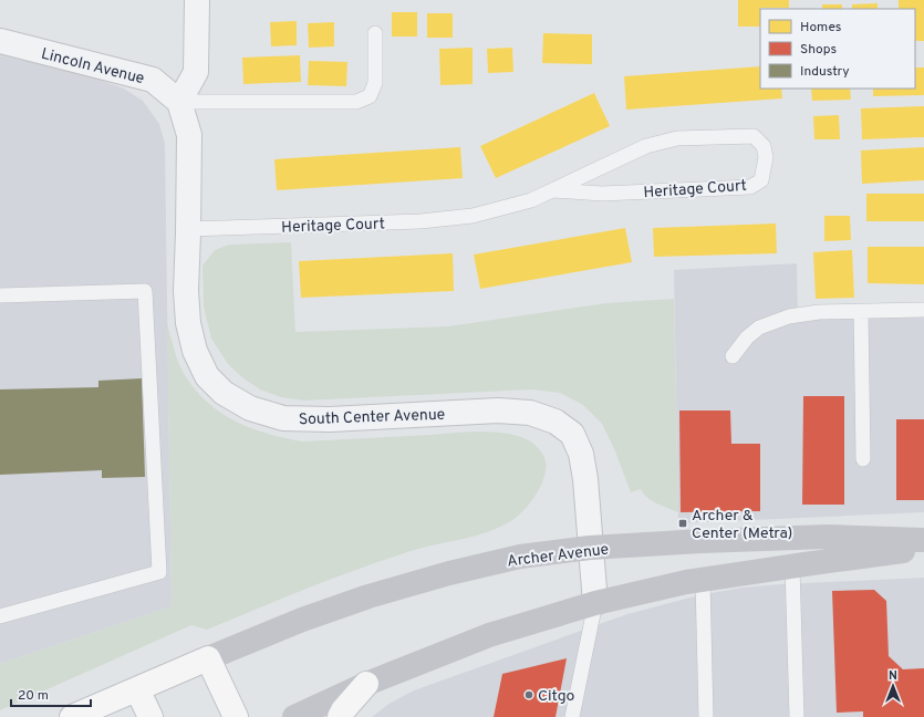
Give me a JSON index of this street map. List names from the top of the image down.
{
  "streets": {
    "main road": ["Archer Avenue"],
    "street": ["Lincoln Avenue", "South Center Avenue"],
    "lane": ["Heritage Court"]
  },
  "crossings": [
    ["Lincoln Avenue", "South Center Avenue"],
    ["Heritage Court", "South Center Avenue"],
    ["South Center Avenue", "Archer Avenue"]
  ],
  "places": {
    "transit": ["Archer & Center (Metra)"],
    "other": ["Citgo"]
  },
  "legend": ["Homes", "Shops", "Industry"],
  "scale_bar": "20 m",
  "north": "top"
}
